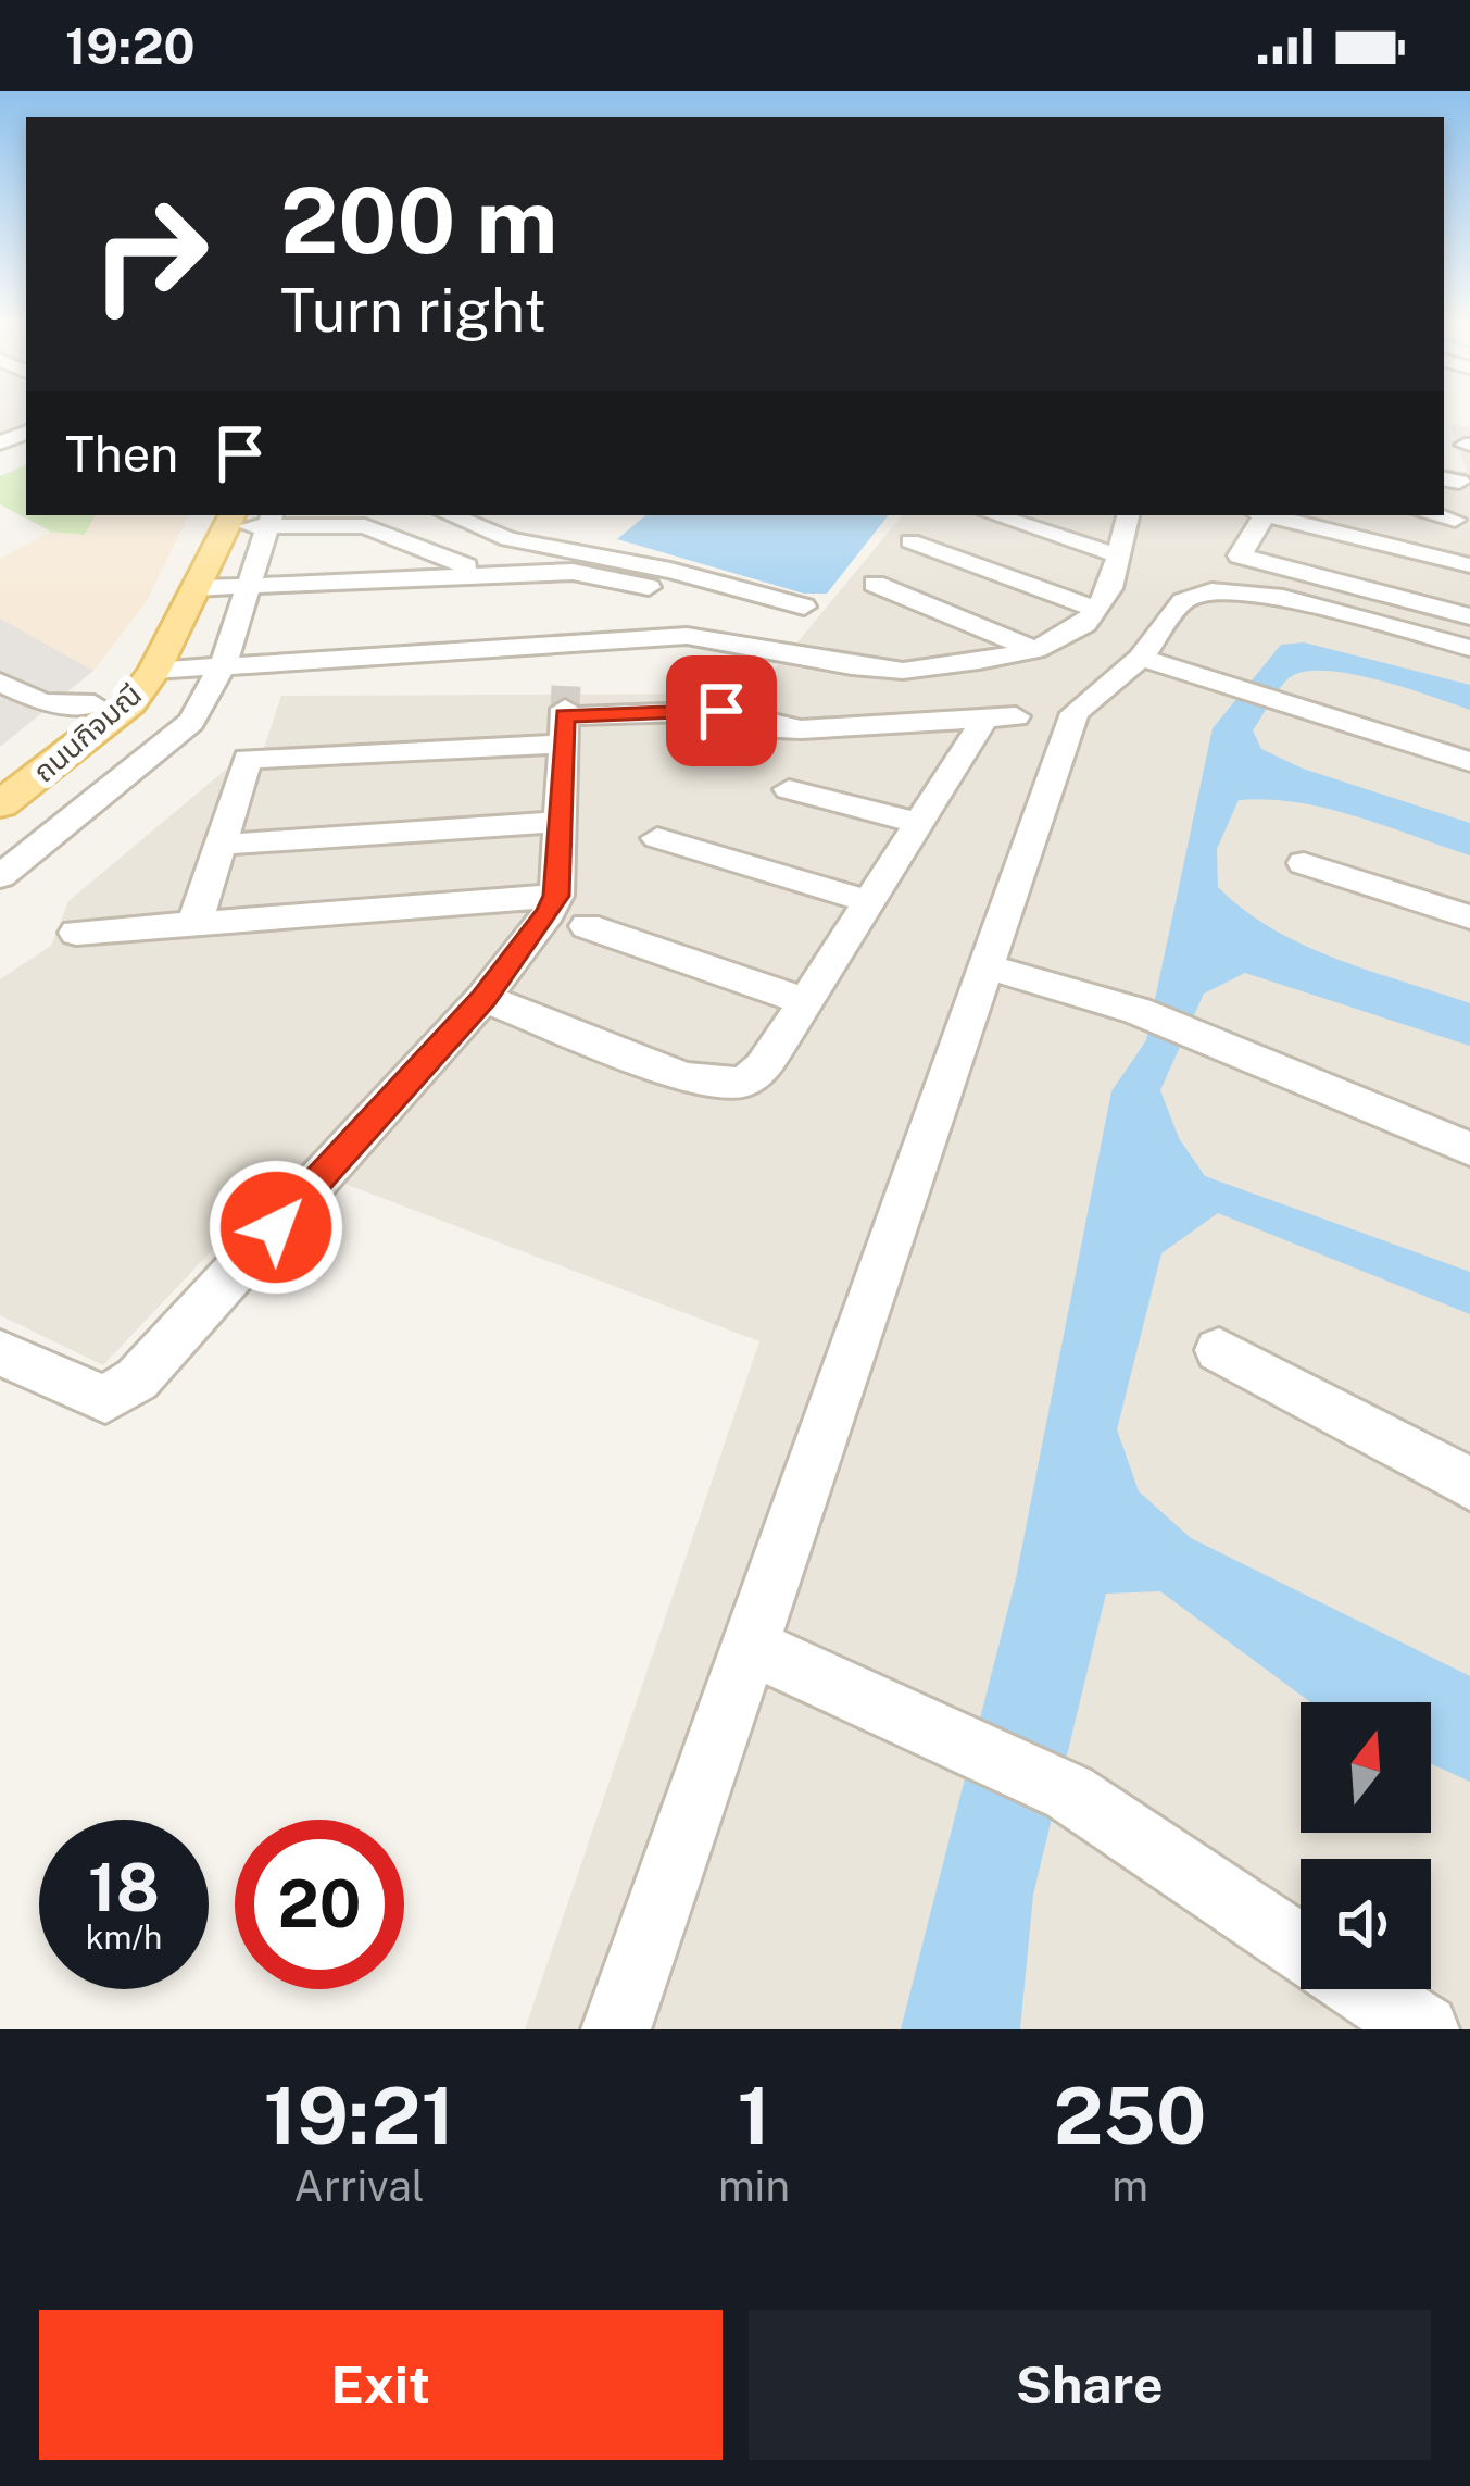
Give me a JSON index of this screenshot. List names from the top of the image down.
{
  "streets": {
    "main road": ["ถนนกิจมณี"]
  },
  "north": "top",
  "page": {
    "status": "19:20",
    "turn": ["200 m", "Turn right"],
    "then": "Then",
    "speed": "18 km/h",
    "limit": "20",
    "eta": [
      "19:21",
      "Arrival",
      "1",
      "min",
      "250",
      "m"
    ],
    "buttons": ["Exit", "Share"]
  }
}
